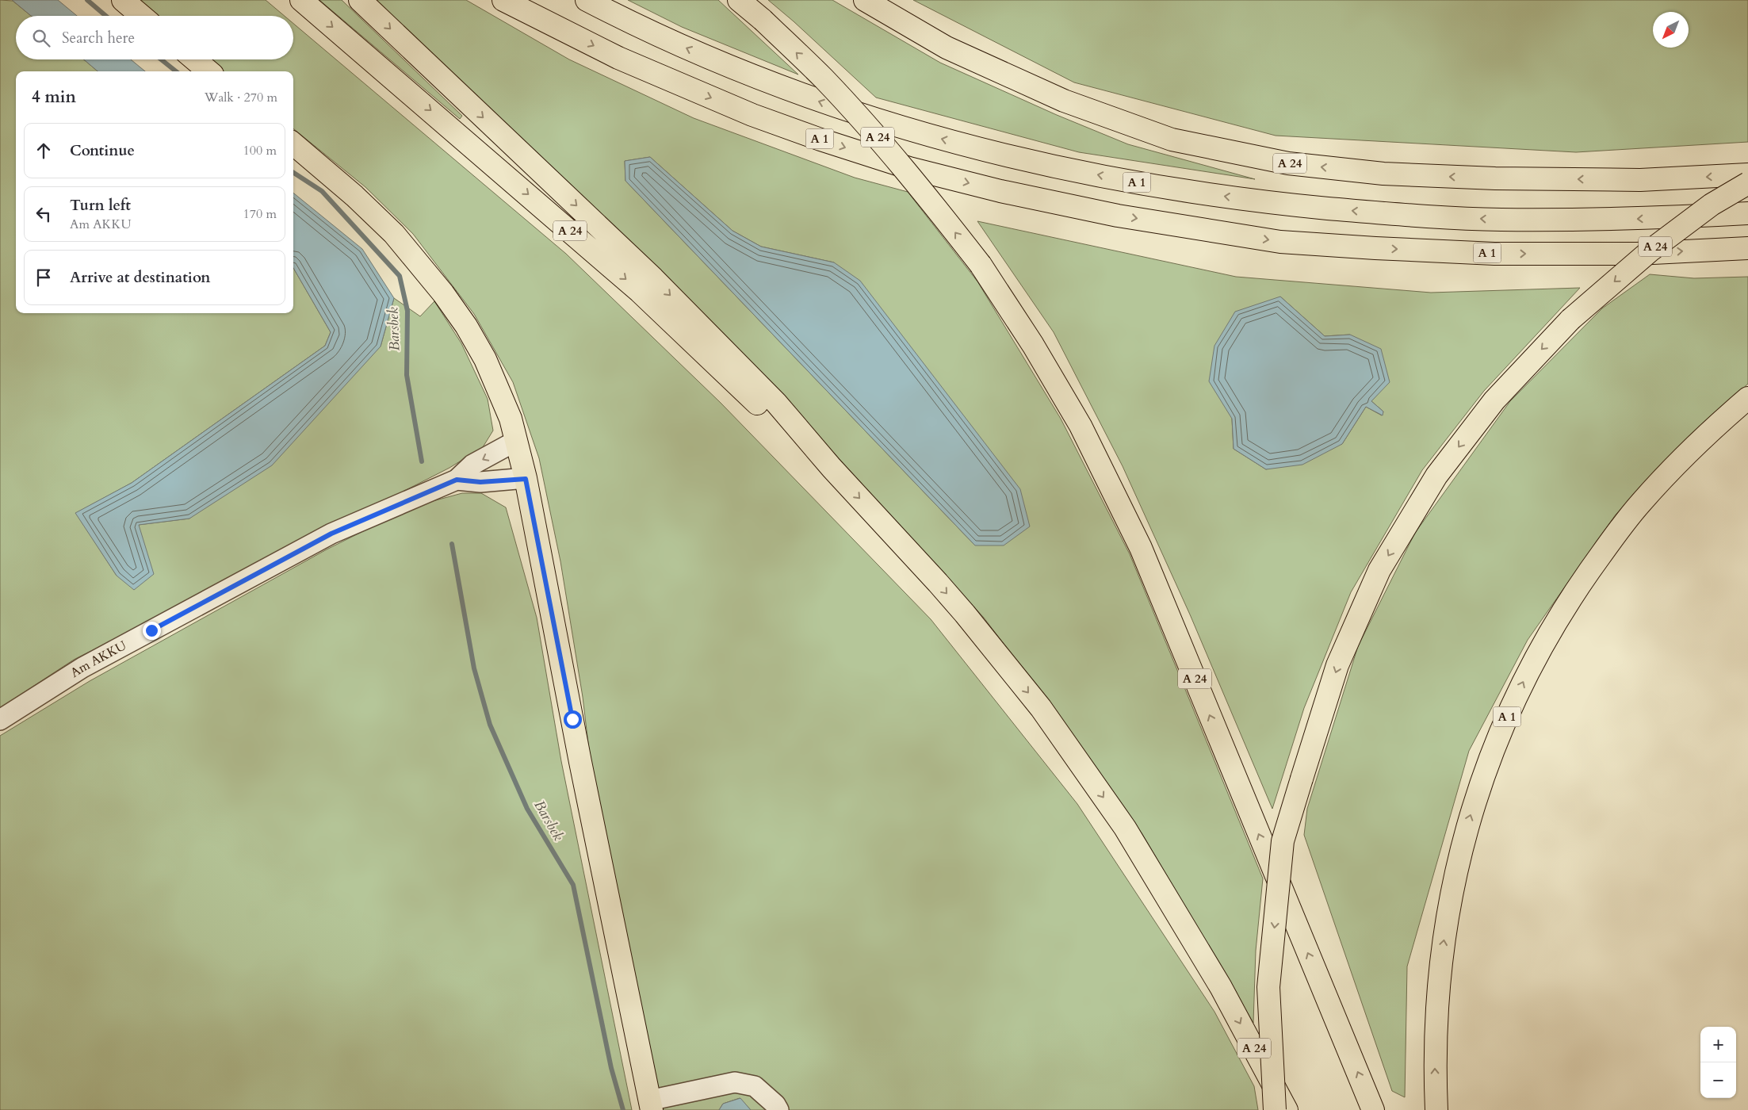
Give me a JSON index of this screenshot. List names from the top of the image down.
{
  "streets": {
    "main road": ["A 24", "A 1"],
    "street": ["Am AKKU"]
  },
  "water": ["Barsbek"],
  "north": "bottom left",
  "page": {
    "search": "Search here",
    "heading": ["4 min", "Walk · 270 m"],
    "list": [
      ["Continue", "100 m"],
      ["Turn left", "Am AKKU", "170 m"],
      "Arrive at destination"
    ],
    "map_buttons": ["+", "−"]
  }
}
